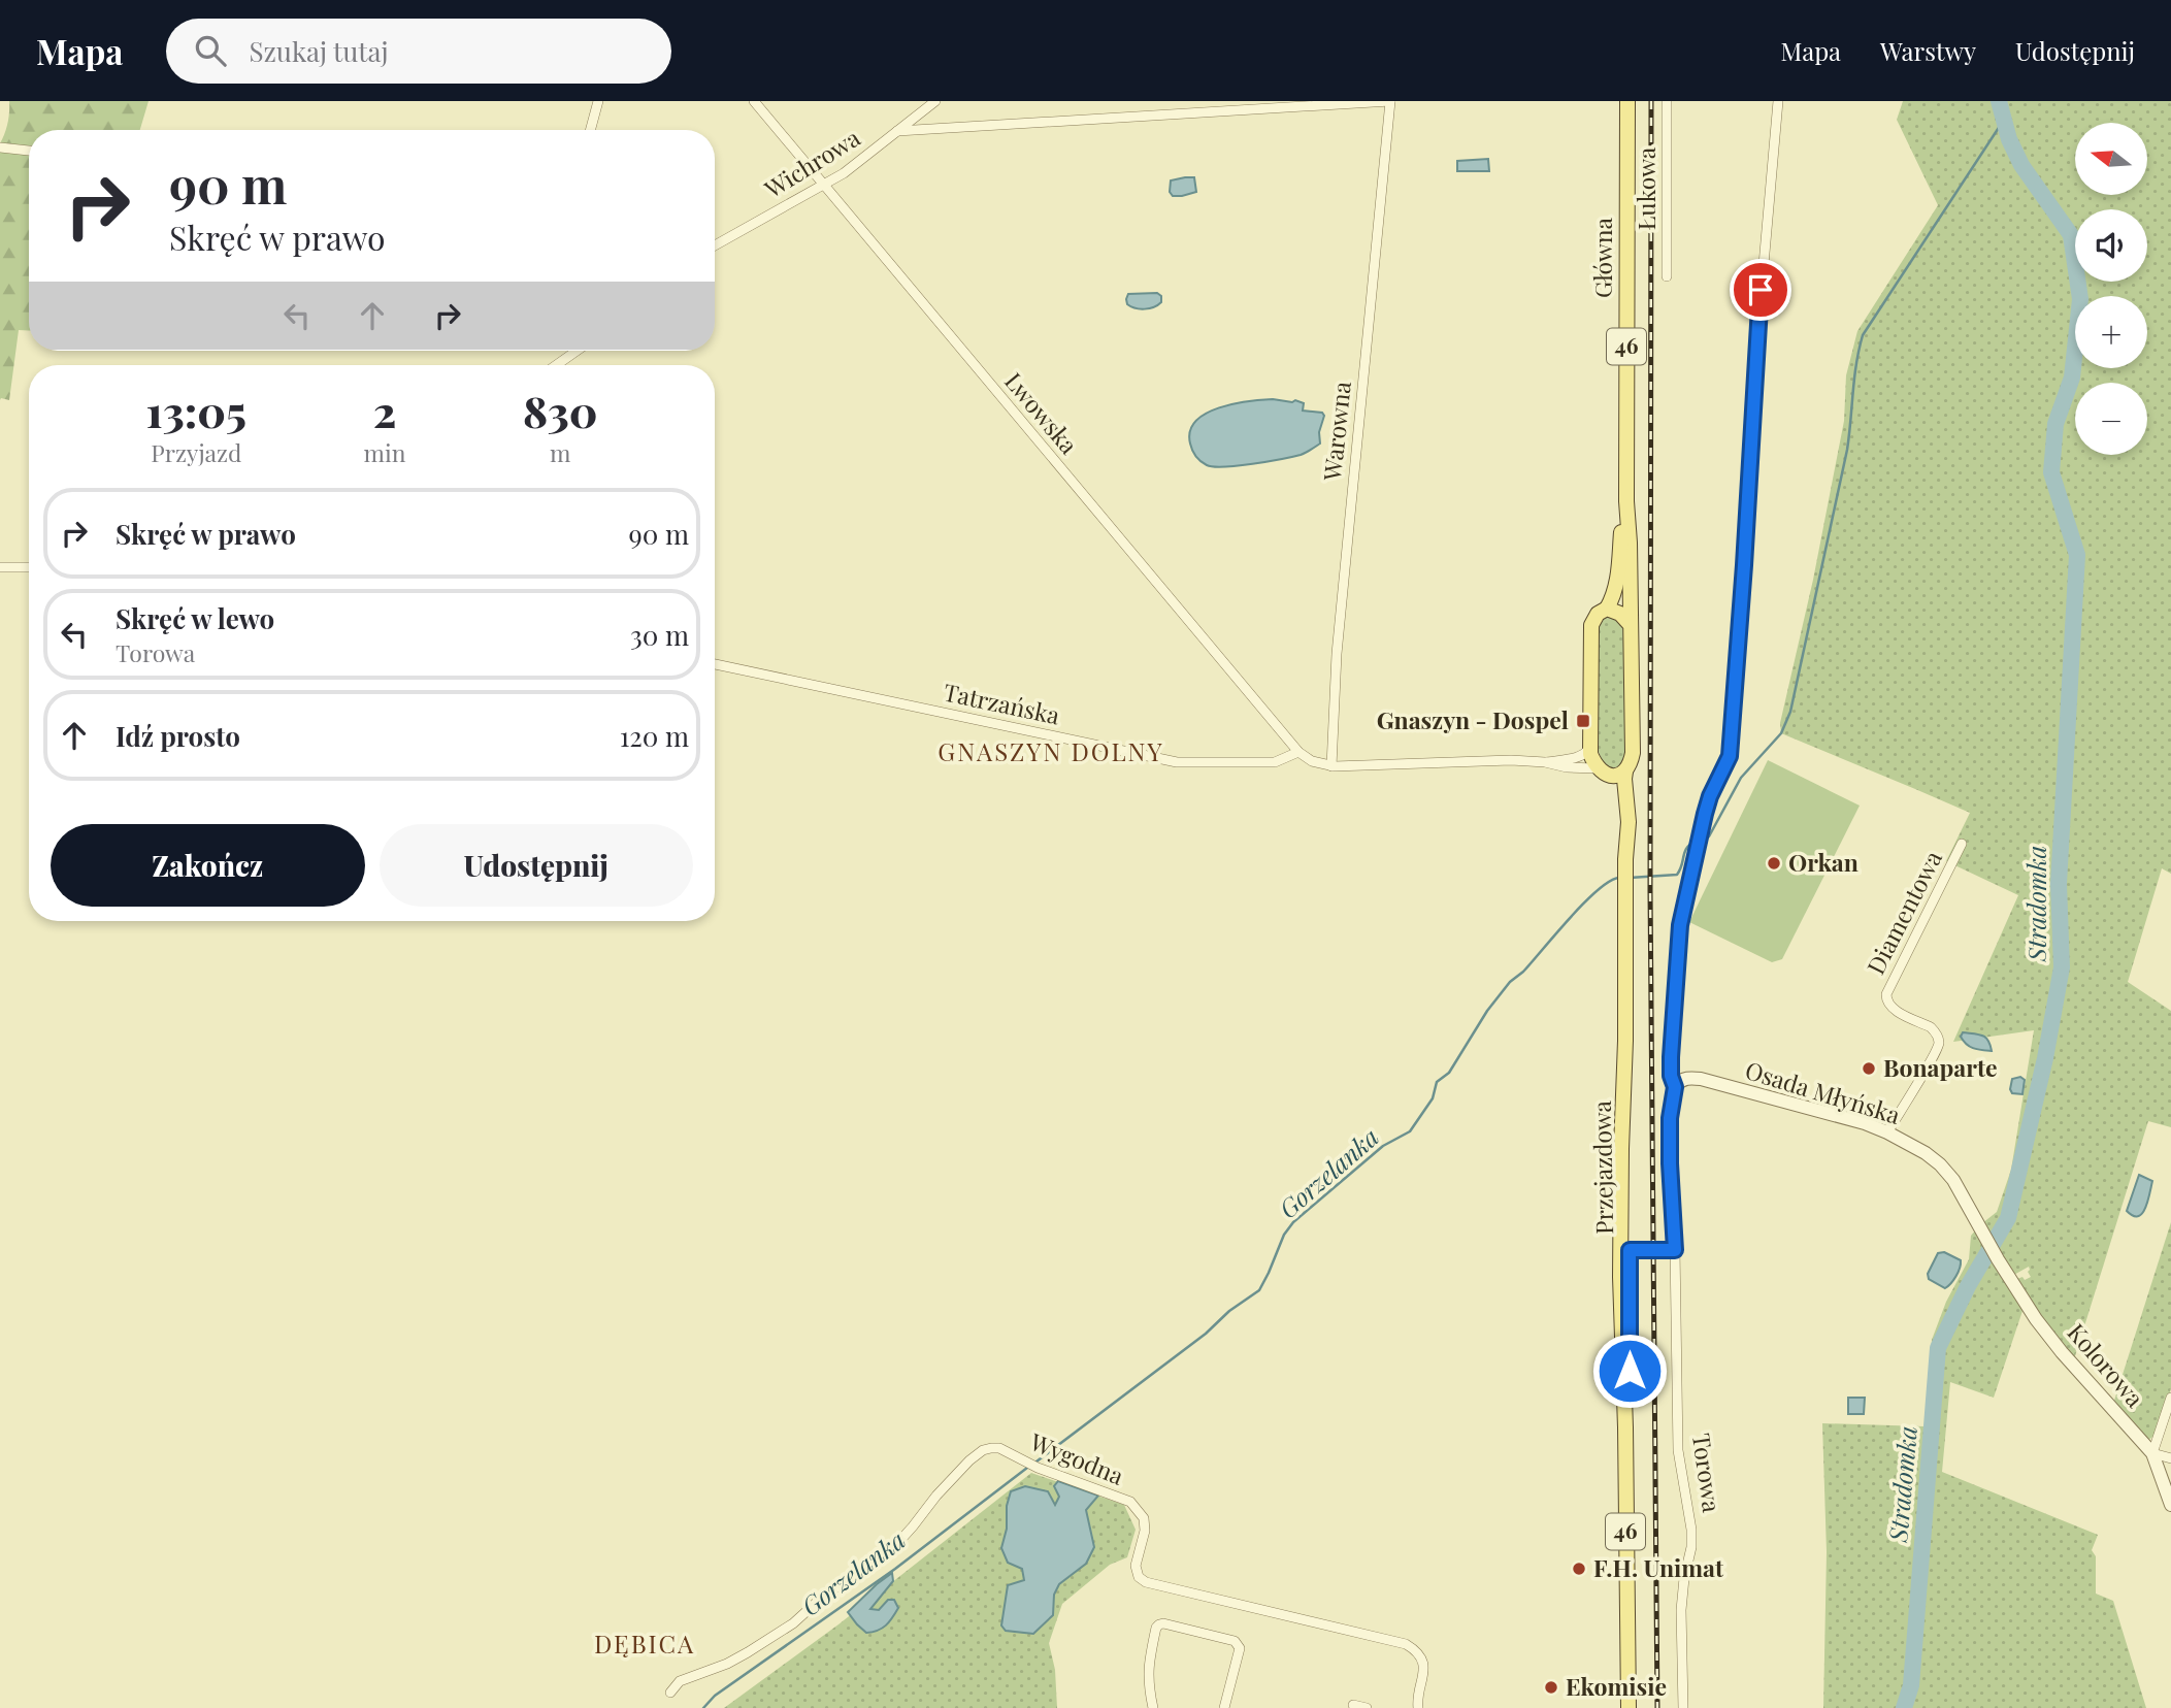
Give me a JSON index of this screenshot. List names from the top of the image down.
{
  "streets": {
    "main road": ["Główna", "46", "Przejazdowa"],
    "street": [
      "Wichrowa",
      "Łukowa",
      "Lwowska",
      "Warowna",
      "Tatrzańska",
      "Diamentowa",
      "Osada Młyńska",
      "Kolorowa",
      "Wygodna",
      "Torowa"
    ]
  },
  "crossings": [
    ["Wichrowa", "Lwowska"],
    ["Główna", "46"],
    ["46", "Przejazdowa"],
    ["Lwowska", "Tatrzańska"],
    ["Diamentowa", "Osada Młyńska"],
    ["Osada Młyńska", "Kolorowa"],
    ["Osada Młyńska", "Torowa"]
  ],
  "districts": ["GNASZYN DOLNY", "DĘBICA"],
  "water": ["Stradomka", "Gorzelanka"],
  "places": {
    "transit": ["Gnaszyn - Dospel"],
    "other": [
      "Orkan",
      "Bonaparte",
      "F.H. Unimat",
      "Ekomisie"
    ]
  },
  "north": "left",
  "page": {
    "header": "Mapa",
    "search": "Szukaj tutaj",
    "nav": ["Mapa", "Warstwy", "Udostępnij"],
    "map_buttons": ["+", "−"],
    "turn": ["90 m", "Skręć w prawo"],
    "eta": [
      "13:05",
      "Przyjazd",
      "2",
      "min",
      "830",
      "m"
    ],
    "list": [
      {
        "name": "Skręć w prawo",
        "value": "90 m"
      },
      {
        "name": "Skręć w lewo",
        "note": "Torowa",
        "value": "30 m"
      },
      {
        "name": "Idź prosto",
        "value": "120 m"
      }
    ],
    "buttons": ["Zakończ", "Udostępnij"]
  }
}
